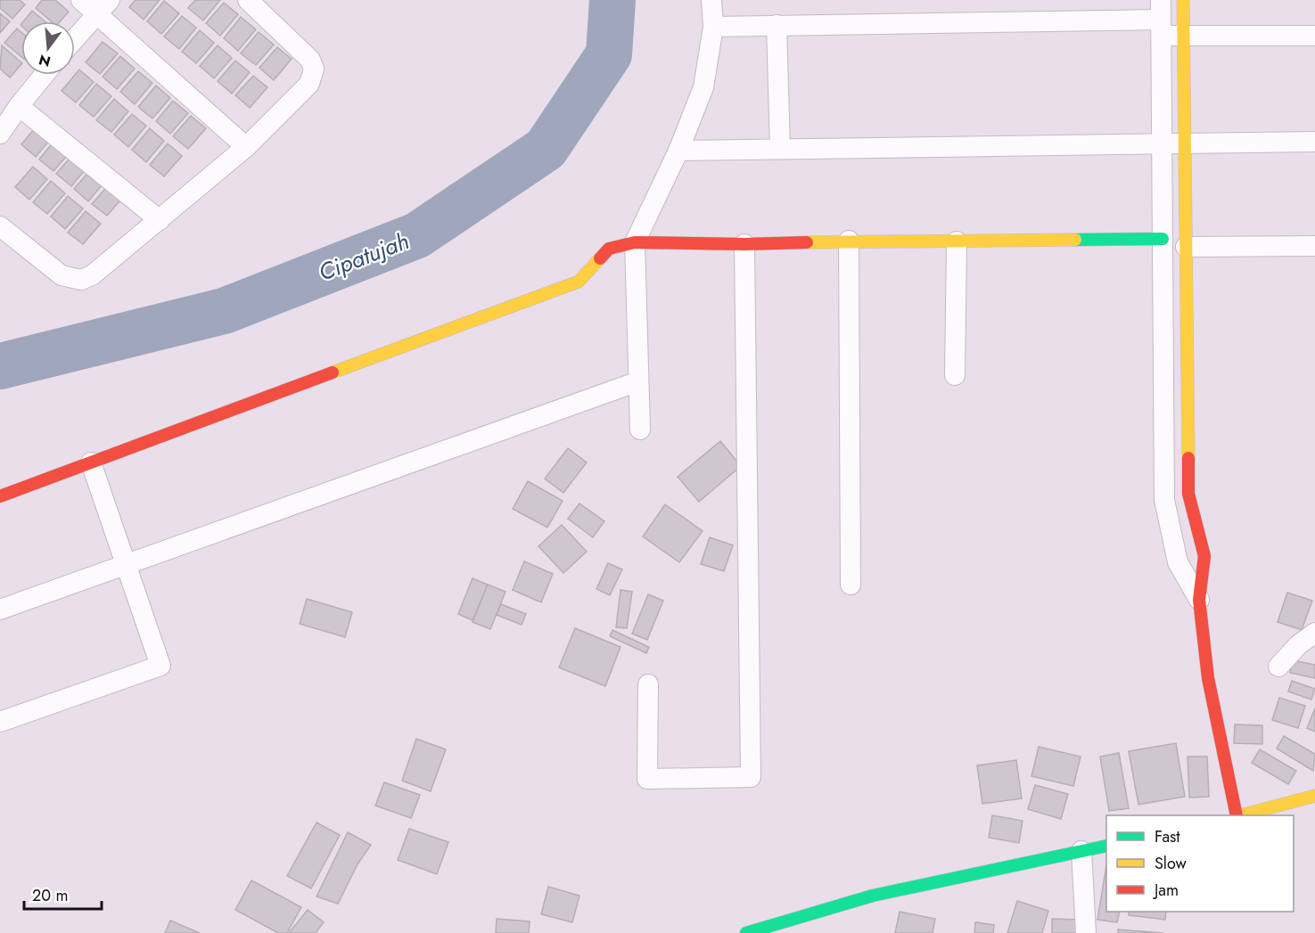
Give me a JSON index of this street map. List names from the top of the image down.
{
  "water": ["Cipatujah"],
  "legend": ["Fast", "Slow", "Jam"],
  "scale_bar": "20 m",
  "north": "bottom"
}
